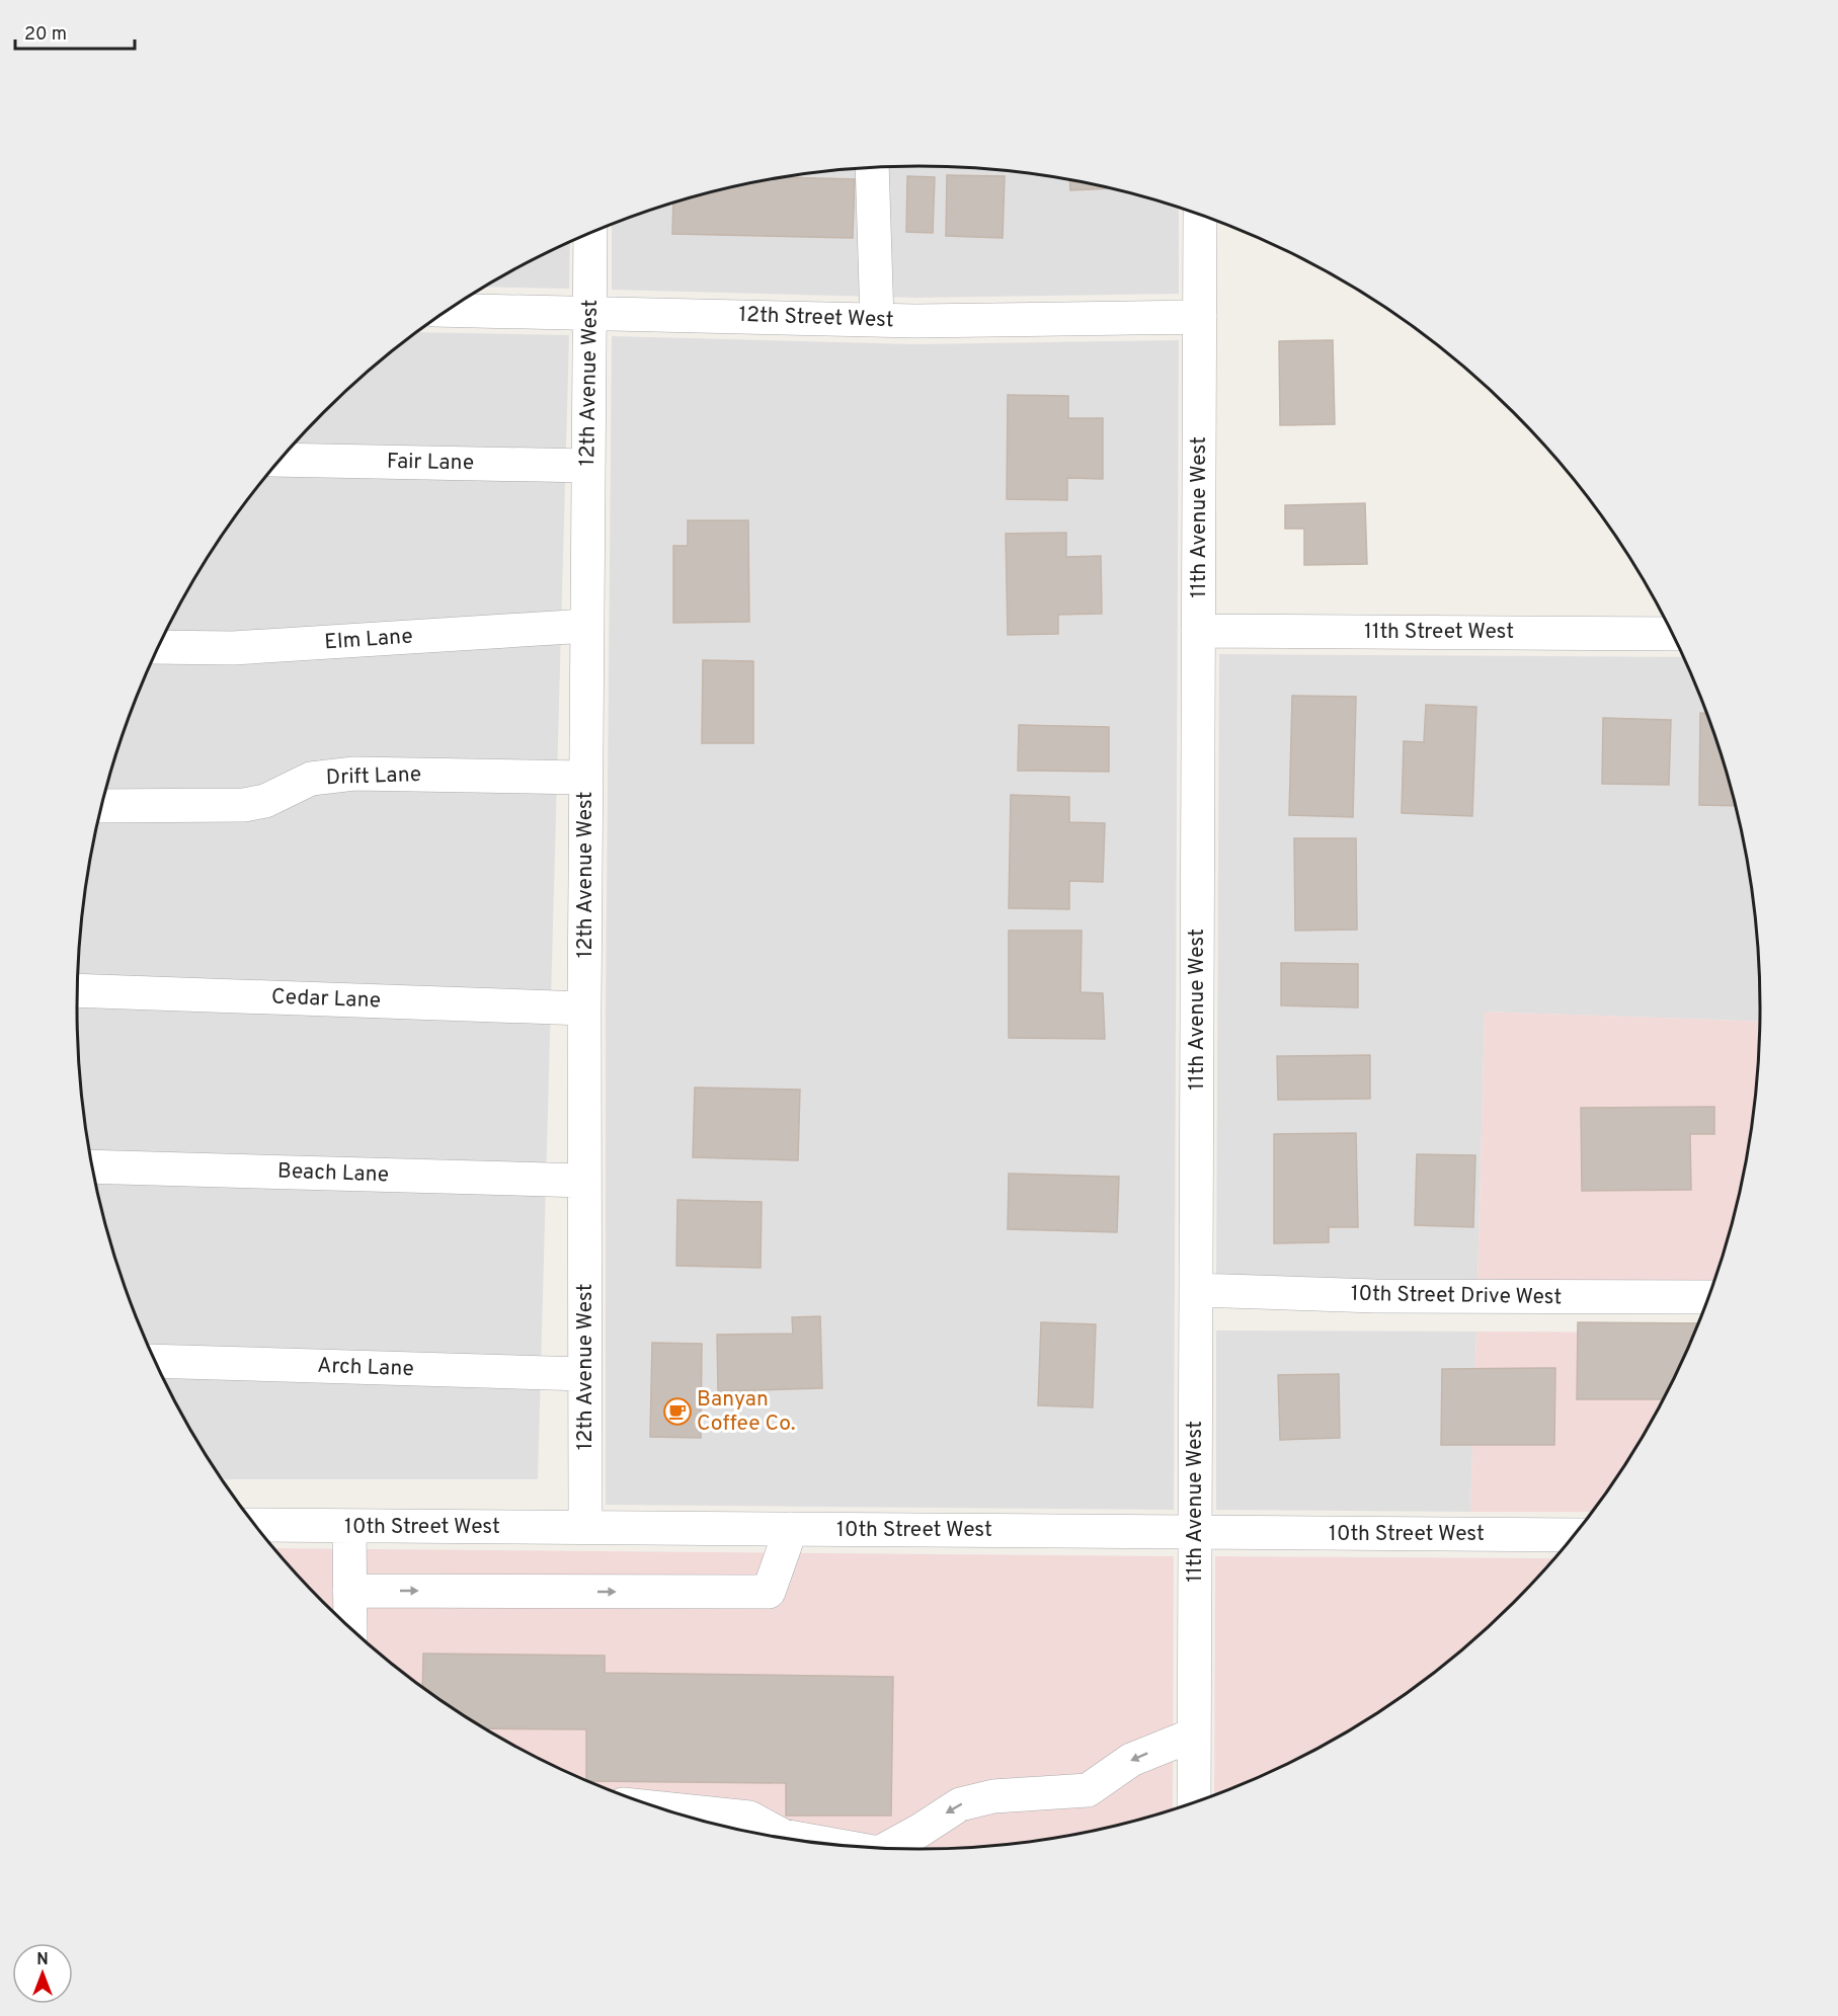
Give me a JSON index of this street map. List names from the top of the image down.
{
  "streets": {
    "street": [
      "12th Street West",
      "12th Avenue West",
      "Fair Lane",
      "11th Avenue West",
      "11th Street West",
      "Elm Lane",
      "Drift Lane",
      "Cedar Lane",
      "Beach Lane",
      "10th Street Drive West",
      "Arch Lane",
      "10th Street West"
    ]
  },
  "crossings": [
    ["12th Street West", "12th Avenue West"],
    ["12th Street West", "11th Avenue West"],
    ["12th Avenue West", "Fair Lane"],
    ["12th Avenue West", "Elm Lane"],
    ["12th Avenue West", "Drift Lane"],
    ["12th Avenue West", "Cedar Lane"],
    ["12th Avenue West", "Beach Lane"],
    ["12th Avenue West", "Arch Lane"],
    ["12th Avenue West", "10th Street West"],
    ["11th Avenue West", "11th Street West"],
    ["11th Avenue West", "10th Street Drive West"],
    ["11th Avenue West", "10th Street West"]
  ],
  "places": {
    "cafe": ["Banyan Coffee Co."]
  },
  "scale_bar": "20 m",
  "north": "top"
}
